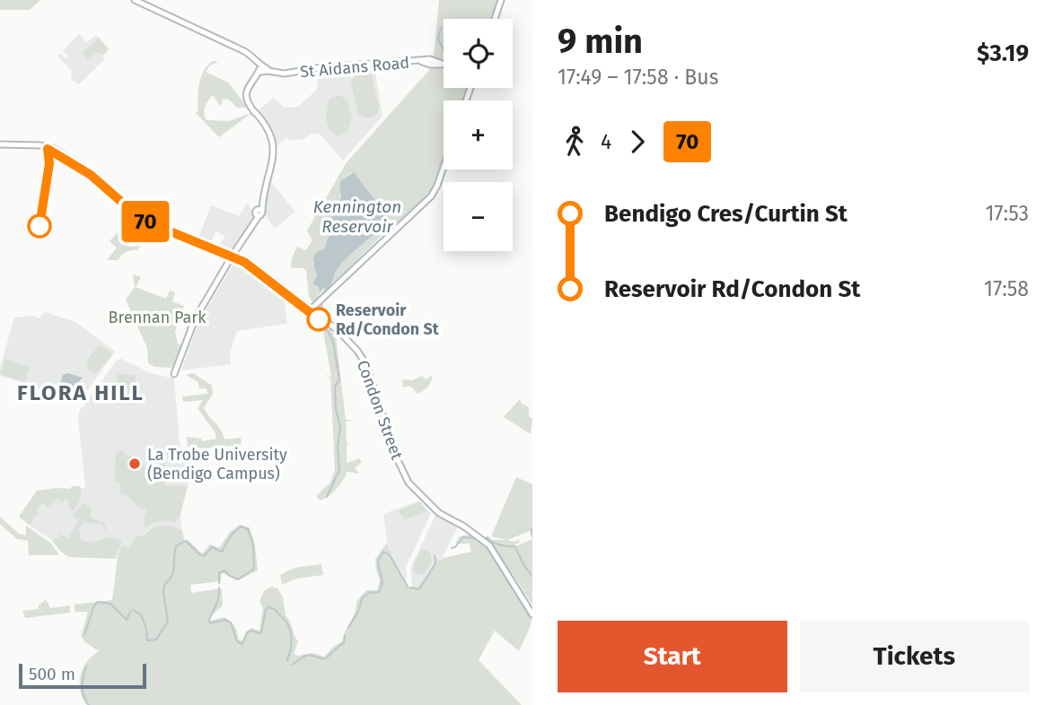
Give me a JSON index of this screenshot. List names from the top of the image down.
{
  "streets": {
    "main road": ["St Aidans Road", "Condon Street"]
  },
  "districts": ["FLORA HILL"],
  "water": ["Kennington Reservoir"],
  "parks": ["Brennan Park"],
  "places": ["Reservoir Rd/Condon St", "La Trobe University (Bendigo Campus)"],
  "lines": ["bus line 70"],
  "scale_bar": "500 m",
  "page": {
    "on_map": "70",
    "heading": ["9 min", "17:49 – 17:58 · Bus", "$3.19"],
    "map_buttons": ["+", "−"],
    "legs": ["4", "70"],
    "list": [
      {
        "name": "Bendigo Cres/Curtin St",
        "value": "17:53"
      },
      {
        "name": "Reservoir Rd/Condon St",
        "value": "17:58"
      }
    ],
    "buttons": ["Start", "Tickets"],
    "scale": "500 m"
  }
}
